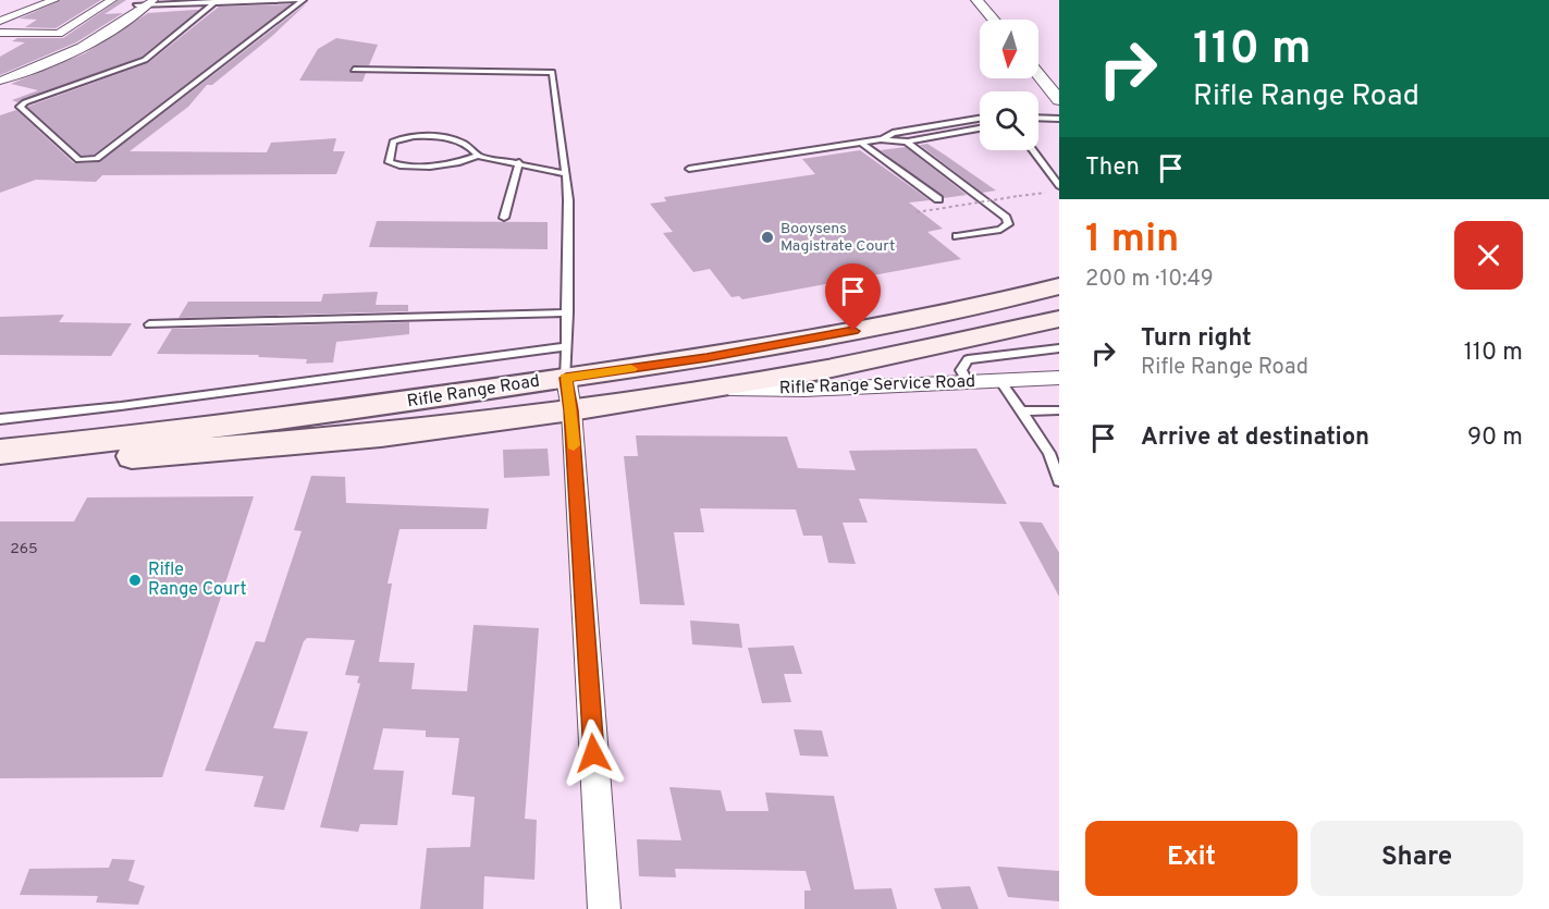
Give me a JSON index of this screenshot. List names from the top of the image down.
{
  "streets": {
    "main road": ["Rifle Range Road"],
    "street": ["Rifle Range Service Road"]
  },
  "crossings": [
    ["Rifle Range Service Road", "Rifle Range Road"]
  ],
  "places": ["Booysens Magistrate Court", "Rifle Range Court"],
  "house_numbers": ["265"],
  "north": "bottom",
  "page": {
    "turn": ["110 m", "Rifle Range Road"],
    "then": "Then",
    "heading": ["1 min", "200 m · 10:49"],
    "list": [
      {
        "name": "Turn right",
        "note": "Rifle Range Road",
        "value": "110 m"
      },
      {
        "name": "Arrive at destination",
        "value": "90 m"
      }
    ],
    "buttons": ["Exit", "Share"]
  }
}
